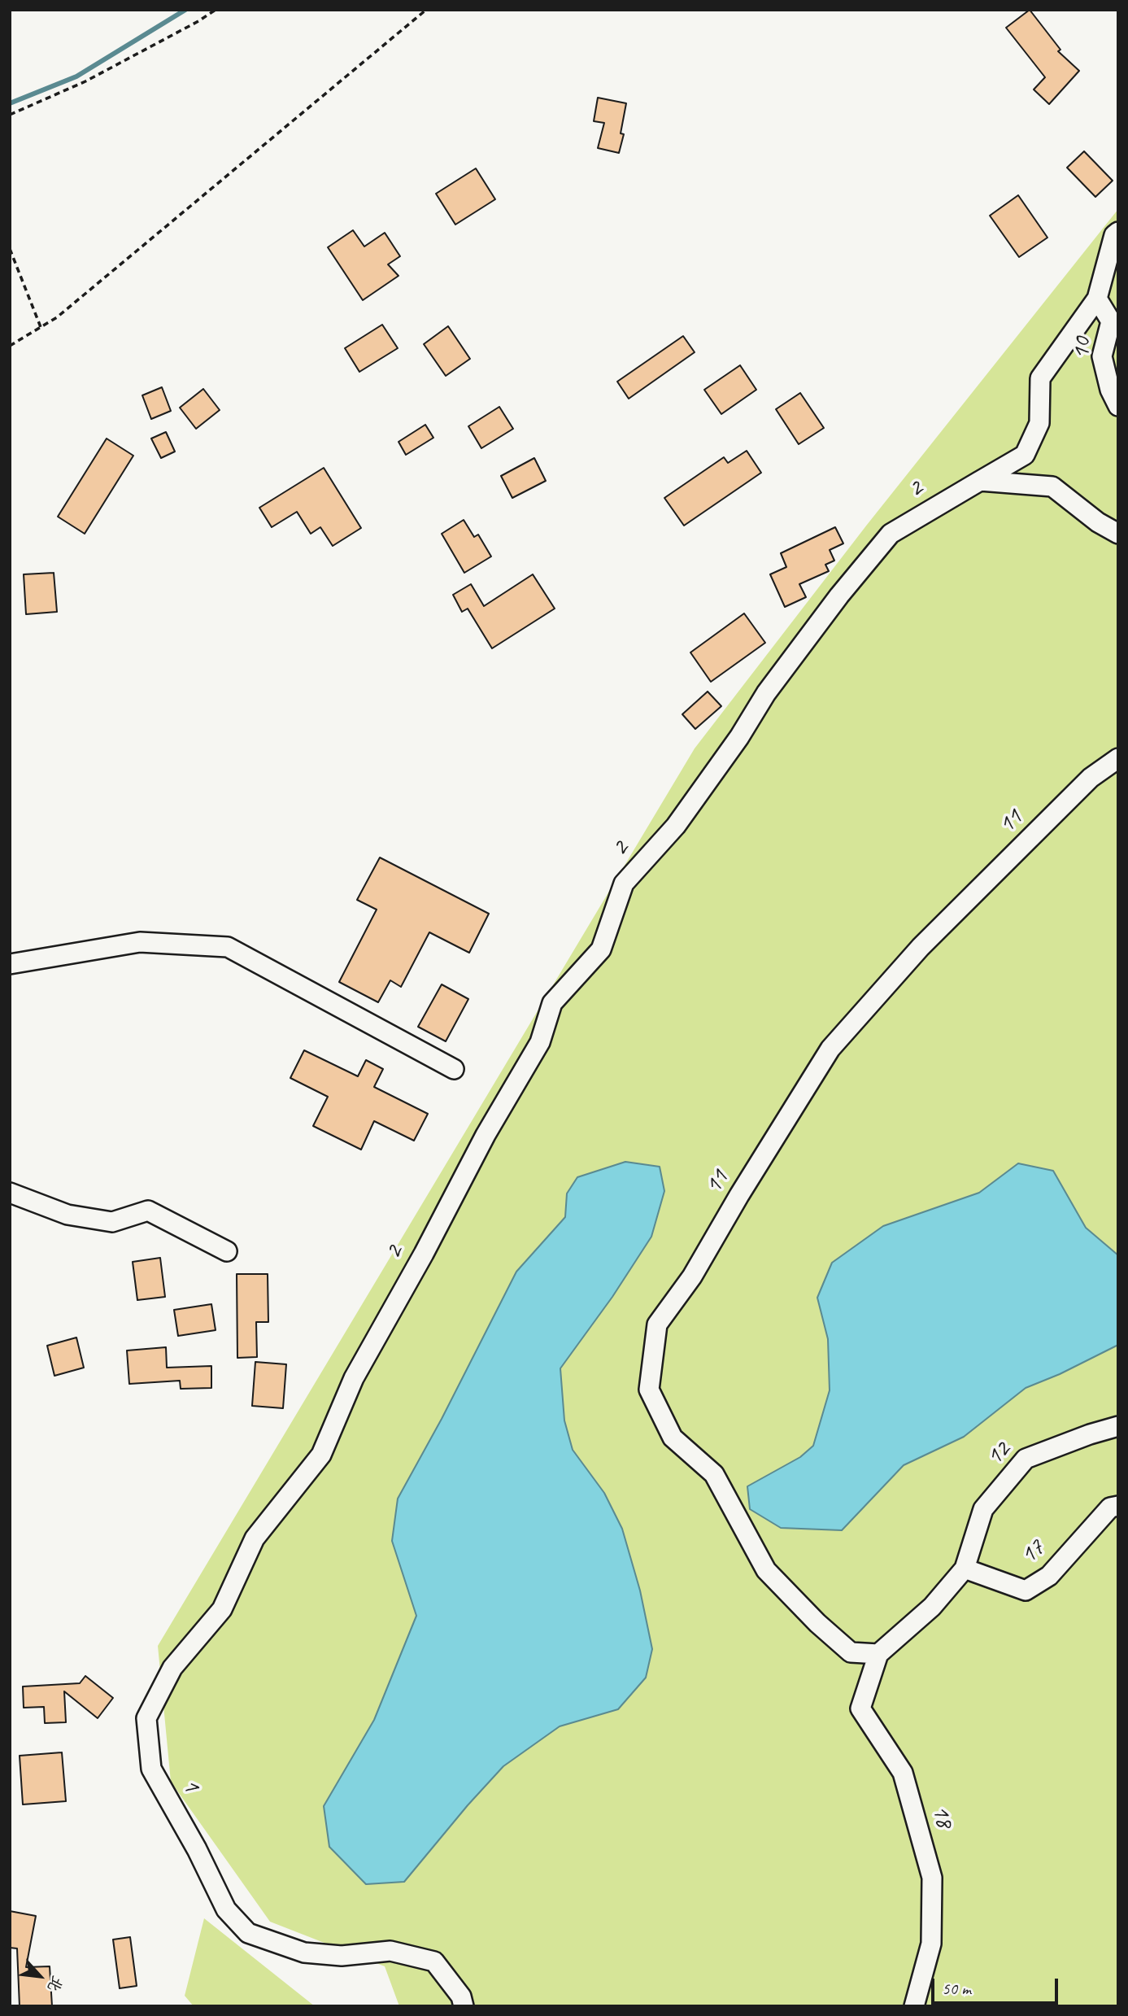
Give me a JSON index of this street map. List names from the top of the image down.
{
  "streets": {
    "street": [
      "10",
      "2",
      "11",
      "12",
      "17",
      "1",
      "18"
    ]
  },
  "crossings": [
    ["10", "2"],
    ["2", "1"],
    ["11", "18"],
    ["12", "17"]
  ],
  "scale_bar": "50 m",
  "north": "bottom right"
}
